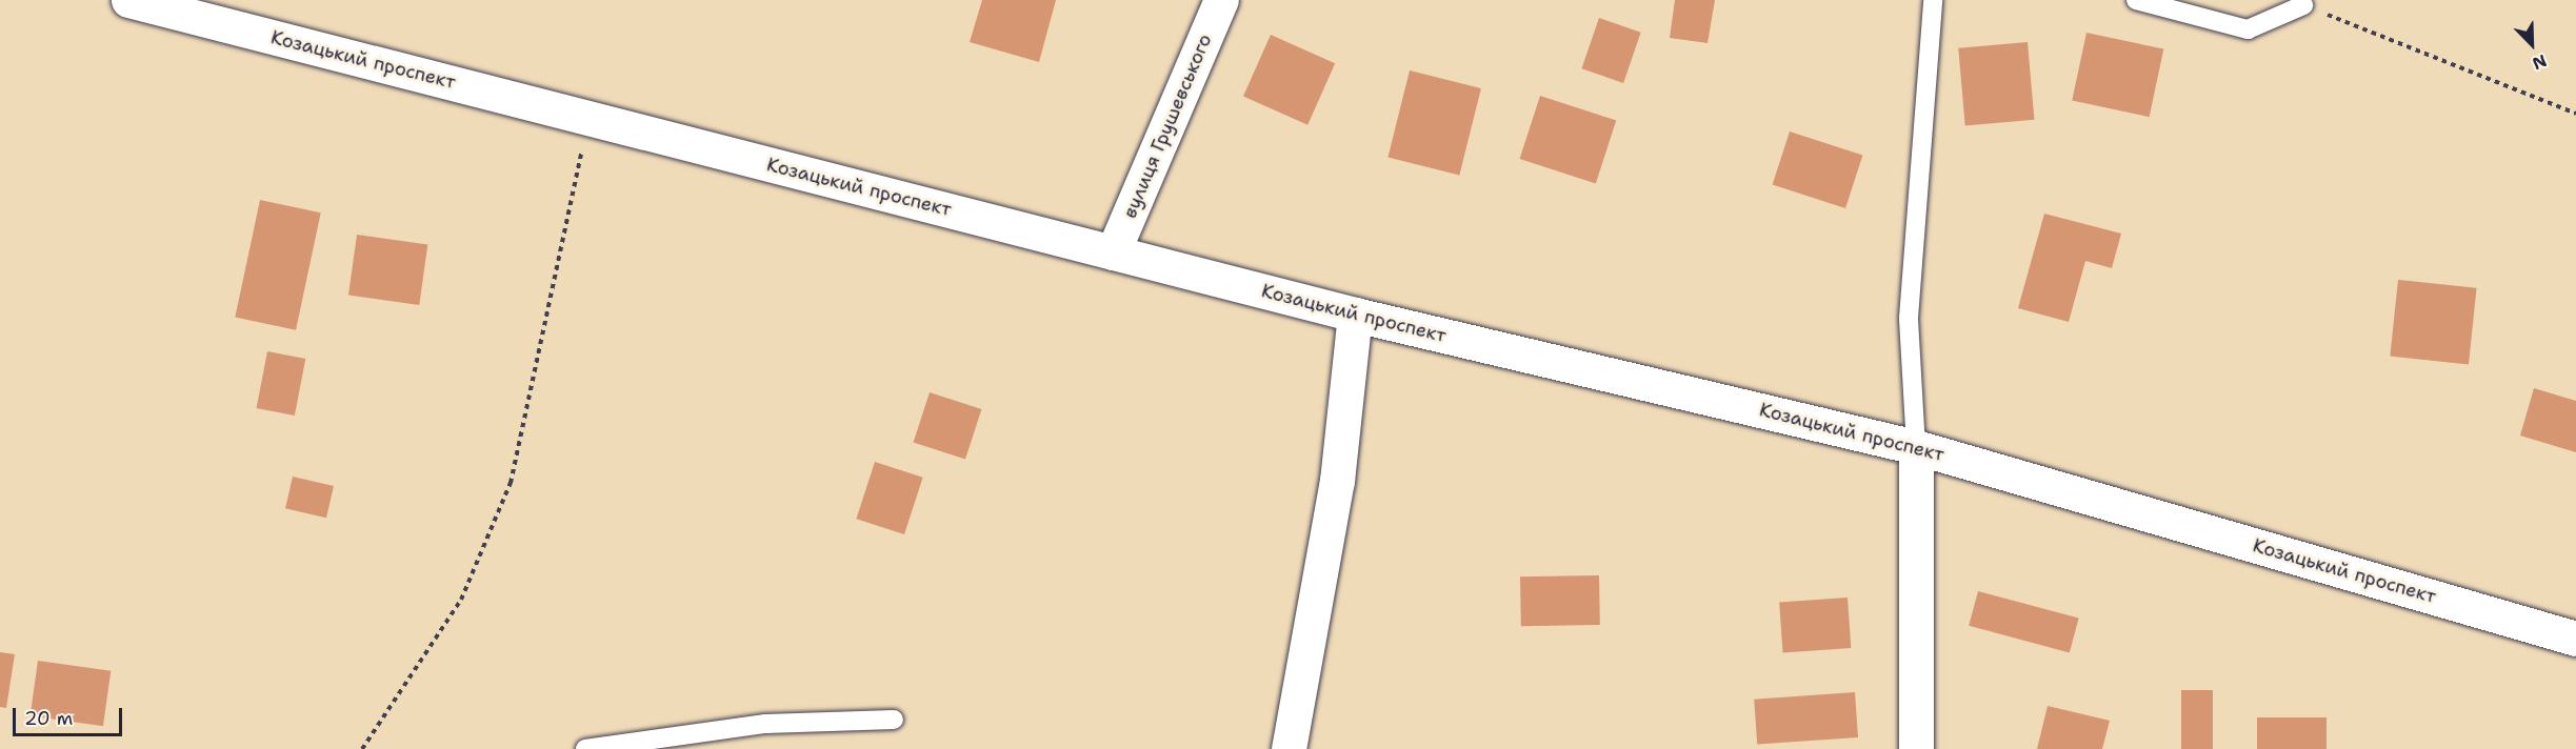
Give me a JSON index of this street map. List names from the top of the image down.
{
  "streets": {
    "street": ["Козацький проспект", "вулиця Грушевського"]
  },
  "crossings": [
    ["Козацький проспект", "вулиця Грушевського"]
  ],
  "scale_bar": "20 m",
  "north": "bottom right"
}
